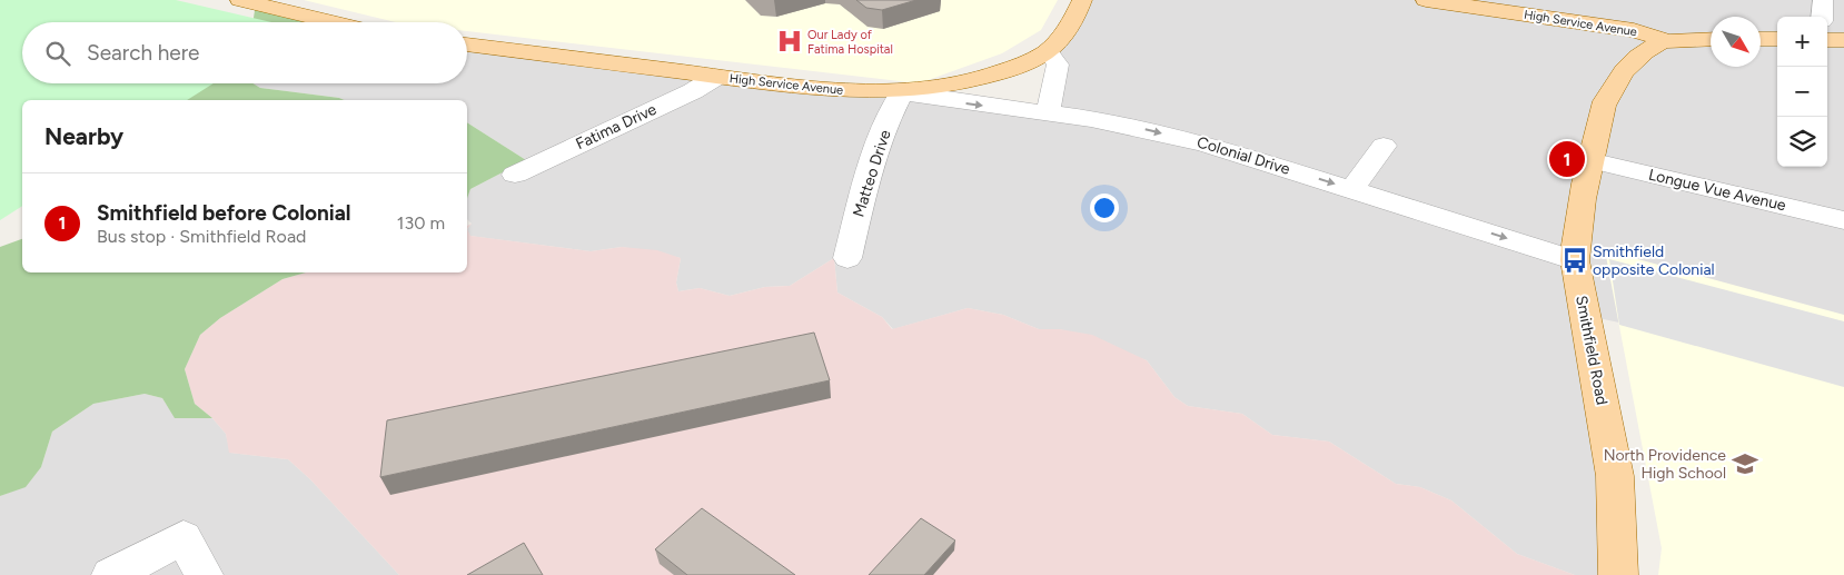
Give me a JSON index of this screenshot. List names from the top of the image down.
{
  "streets": {
    "main road": ["High Service Avenue", "Smithfield Road"],
    "street": [
      "Fatima Drive",
      "Colonial Drive",
      "Matteo Drive",
      "Longue Vue Avenue"
    ]
  },
  "crossings": [
    ["High Service Avenue", "Fatima Drive"],
    ["High Service Avenue", "Colonial Drive"],
    ["High Service Avenue", "Matteo Drive"],
    ["High Service Avenue", "Smithfield Road"],
    ["Colonial Drive", "Matteo Drive"],
    ["Colonial Drive", "Smithfield Road"],
    ["Longue Vue Avenue", "Smithfield Road"]
  ],
  "one_way": ["Colonial Drive"],
  "places": {
    "hospital": ["Our Lady of Fatima Hospital"],
    "bus stop": ["Smithfield opposite Colonial"],
    "school or university": ["North Providence High School"]
  },
  "north": "bottom right",
  "page": {
    "map_buttons": ["+", "−"],
    "search": "Search here",
    "heading": "Nearby",
    "pins": "1",
    "list": [
      {
        "mark": "1",
        "name": "Smithfield before Colonial",
        "note": "Bus stop · Smithfield Road",
        "value": "130 m"
      }
    ]
  }
}
